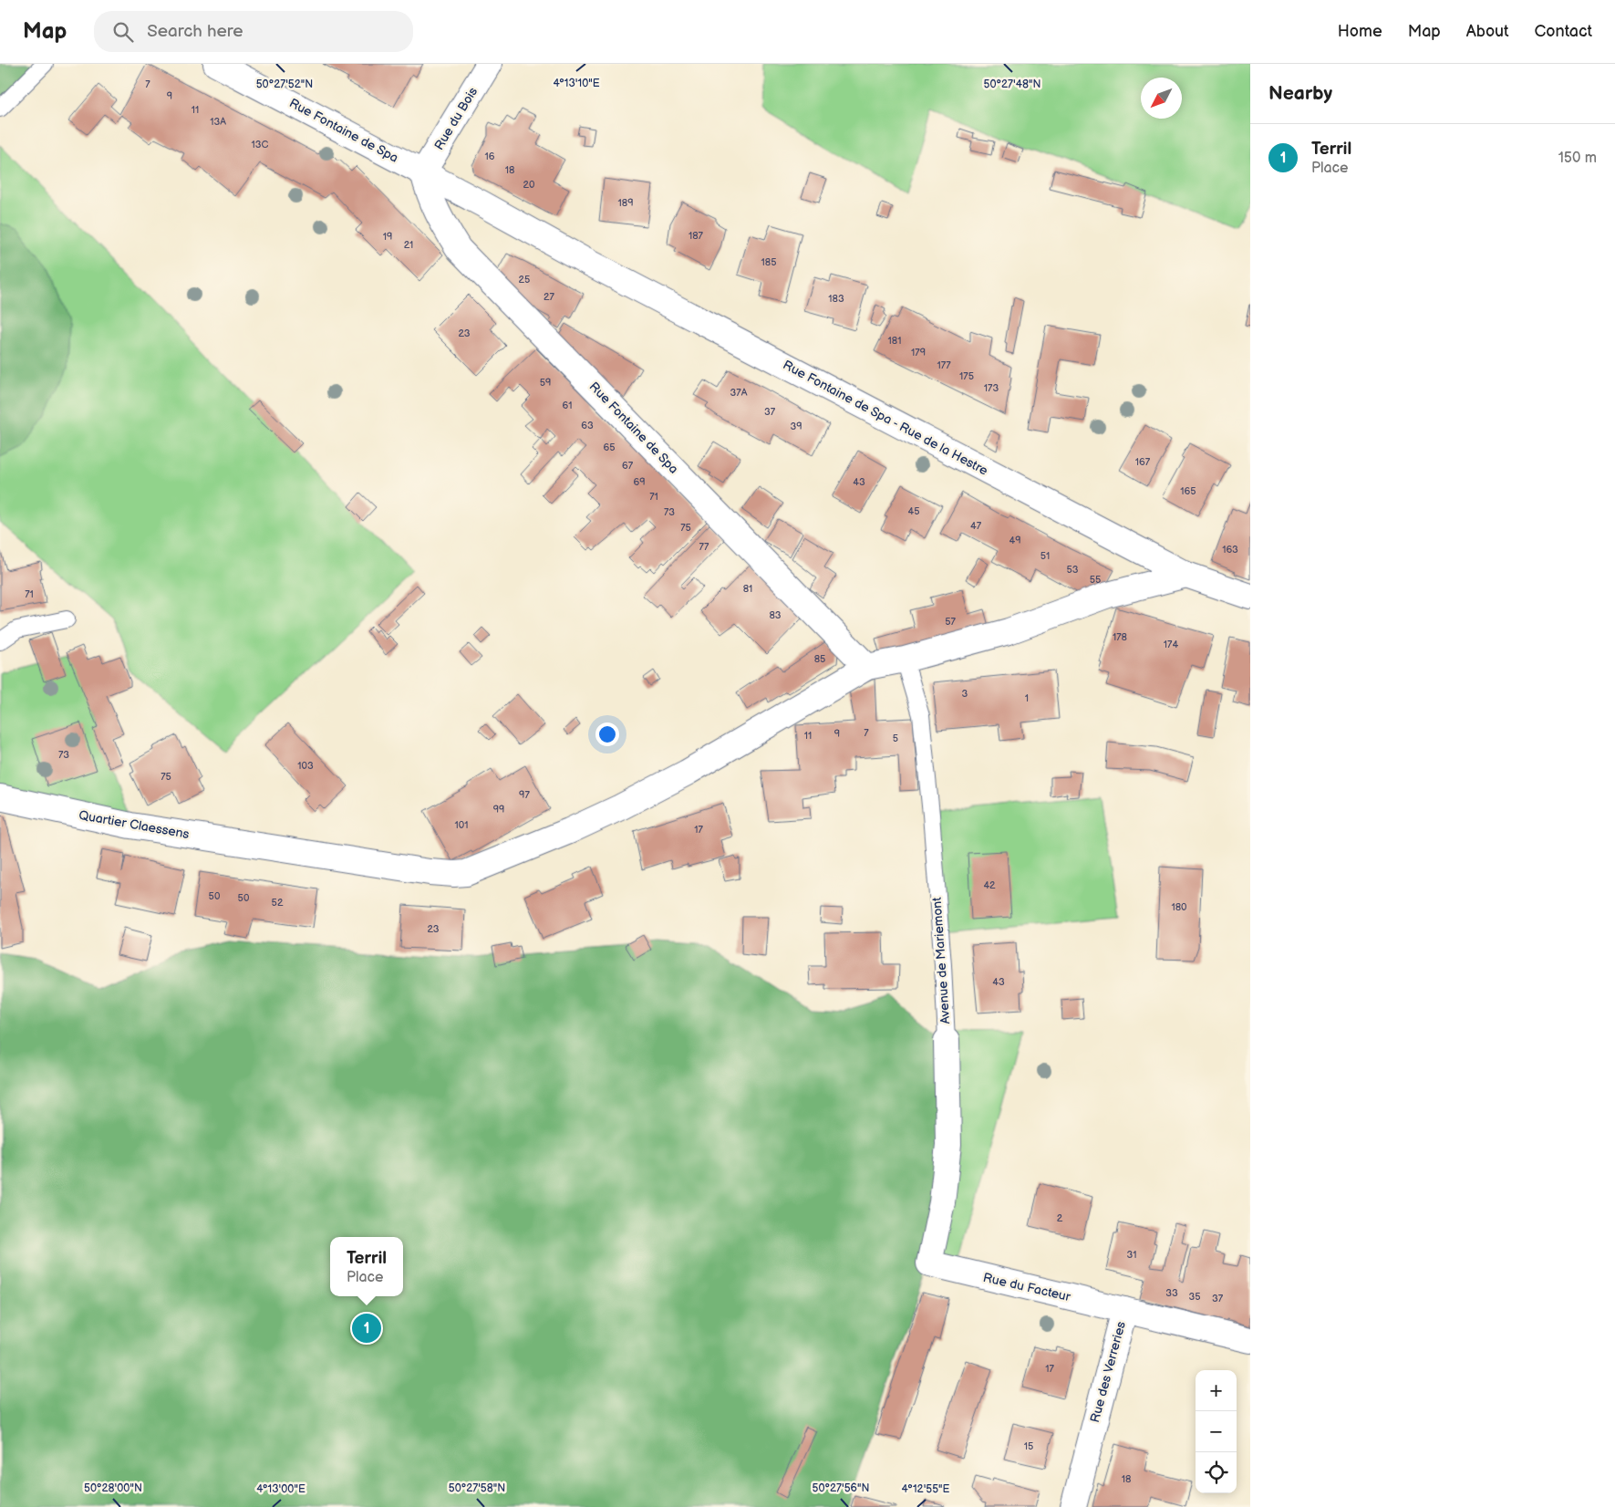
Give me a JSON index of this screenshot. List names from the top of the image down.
{
  "streets": {
    "street": [
      "Rue du Bois",
      "Rue Fontaine de Spa",
      "Rue Fontaine de Spa - Rue de la Hestre",
      "Quartier Claessens",
      "Avenue de Mariemont",
      "Rue du Facteur",
      "Rue des Verreries"
    ]
  },
  "crossings": [
    ["Rue du Bois", "Rue Fontaine de Spa"],
    ["Rue Fontaine de Spa", "Rue Fontaine de Spa - Rue de la Hestre"],
    ["Rue Fontaine de Spa", "Quartier Claessens"],
    ["Rue Fontaine de Spa - Rue de la Hestre", "Quartier Claessens"],
    ["Quartier Claessens", "Avenue de Mariemont"],
    ["Avenue de Mariemont", "Rue du Facteur"],
    ["Rue du Facteur", "Rue des Verreries"]
  ],
  "house_numbers": [
    "7",
    "9",
    "11",
    "13A",
    "13C",
    "16",
    "18",
    "20",
    "189",
    "187",
    "19",
    "21",
    "185",
    "25",
    "27",
    "183",
    "23",
    "181",
    "179",
    "177",
    "175",
    "59",
    "173",
    "37A",
    "61",
    "37",
    "63",
    "39",
    "65",
    "167",
    "67",
    "69",
    "43",
    "165",
    "71",
    "45",
    "73",
    "47",
    "75",
    "49",
    "77",
    "163",
    "51",
    "53",
    "55",
    "81",
    "71",
    "83",
    "57",
    "178",
    "174",
    "85",
    "3",
    "1",
    "7",
    "9",
    "11",
    "5",
    "73",
    "103",
    "75",
    "97",
    "99",
    "101",
    "17",
    "42",
    "50",
    "50",
    "52",
    "180",
    "23",
    "43",
    "2",
    "31",
    "33",
    "35",
    "37",
    "17",
    "15",
    "18"
  ],
  "north": "bottom left",
  "page": {
    "header": "Map",
    "search": "Search here",
    "nav": [
      "Home",
      "Map",
      "About",
      "Contact"
    ],
    "heading": "Nearby",
    "list": [
      {
        "mark": "1",
        "name": "Terril",
        "note": "Place",
        "value": "150 m"
      }
    ],
    "popup": ["Terril", "Place"],
    "pins": "1",
    "map_buttons": ["+", "−"]
  },
  "coordinates": [
    "4°13'10\"E",
    "50°27'52\"N",
    "50°27'48\"N",
    "50°28'00\"N",
    "50°27'58\"N",
    "50°27'56\"N",
    "4°13'00\"E",
    "4°12'55\"E"
  ]
}
